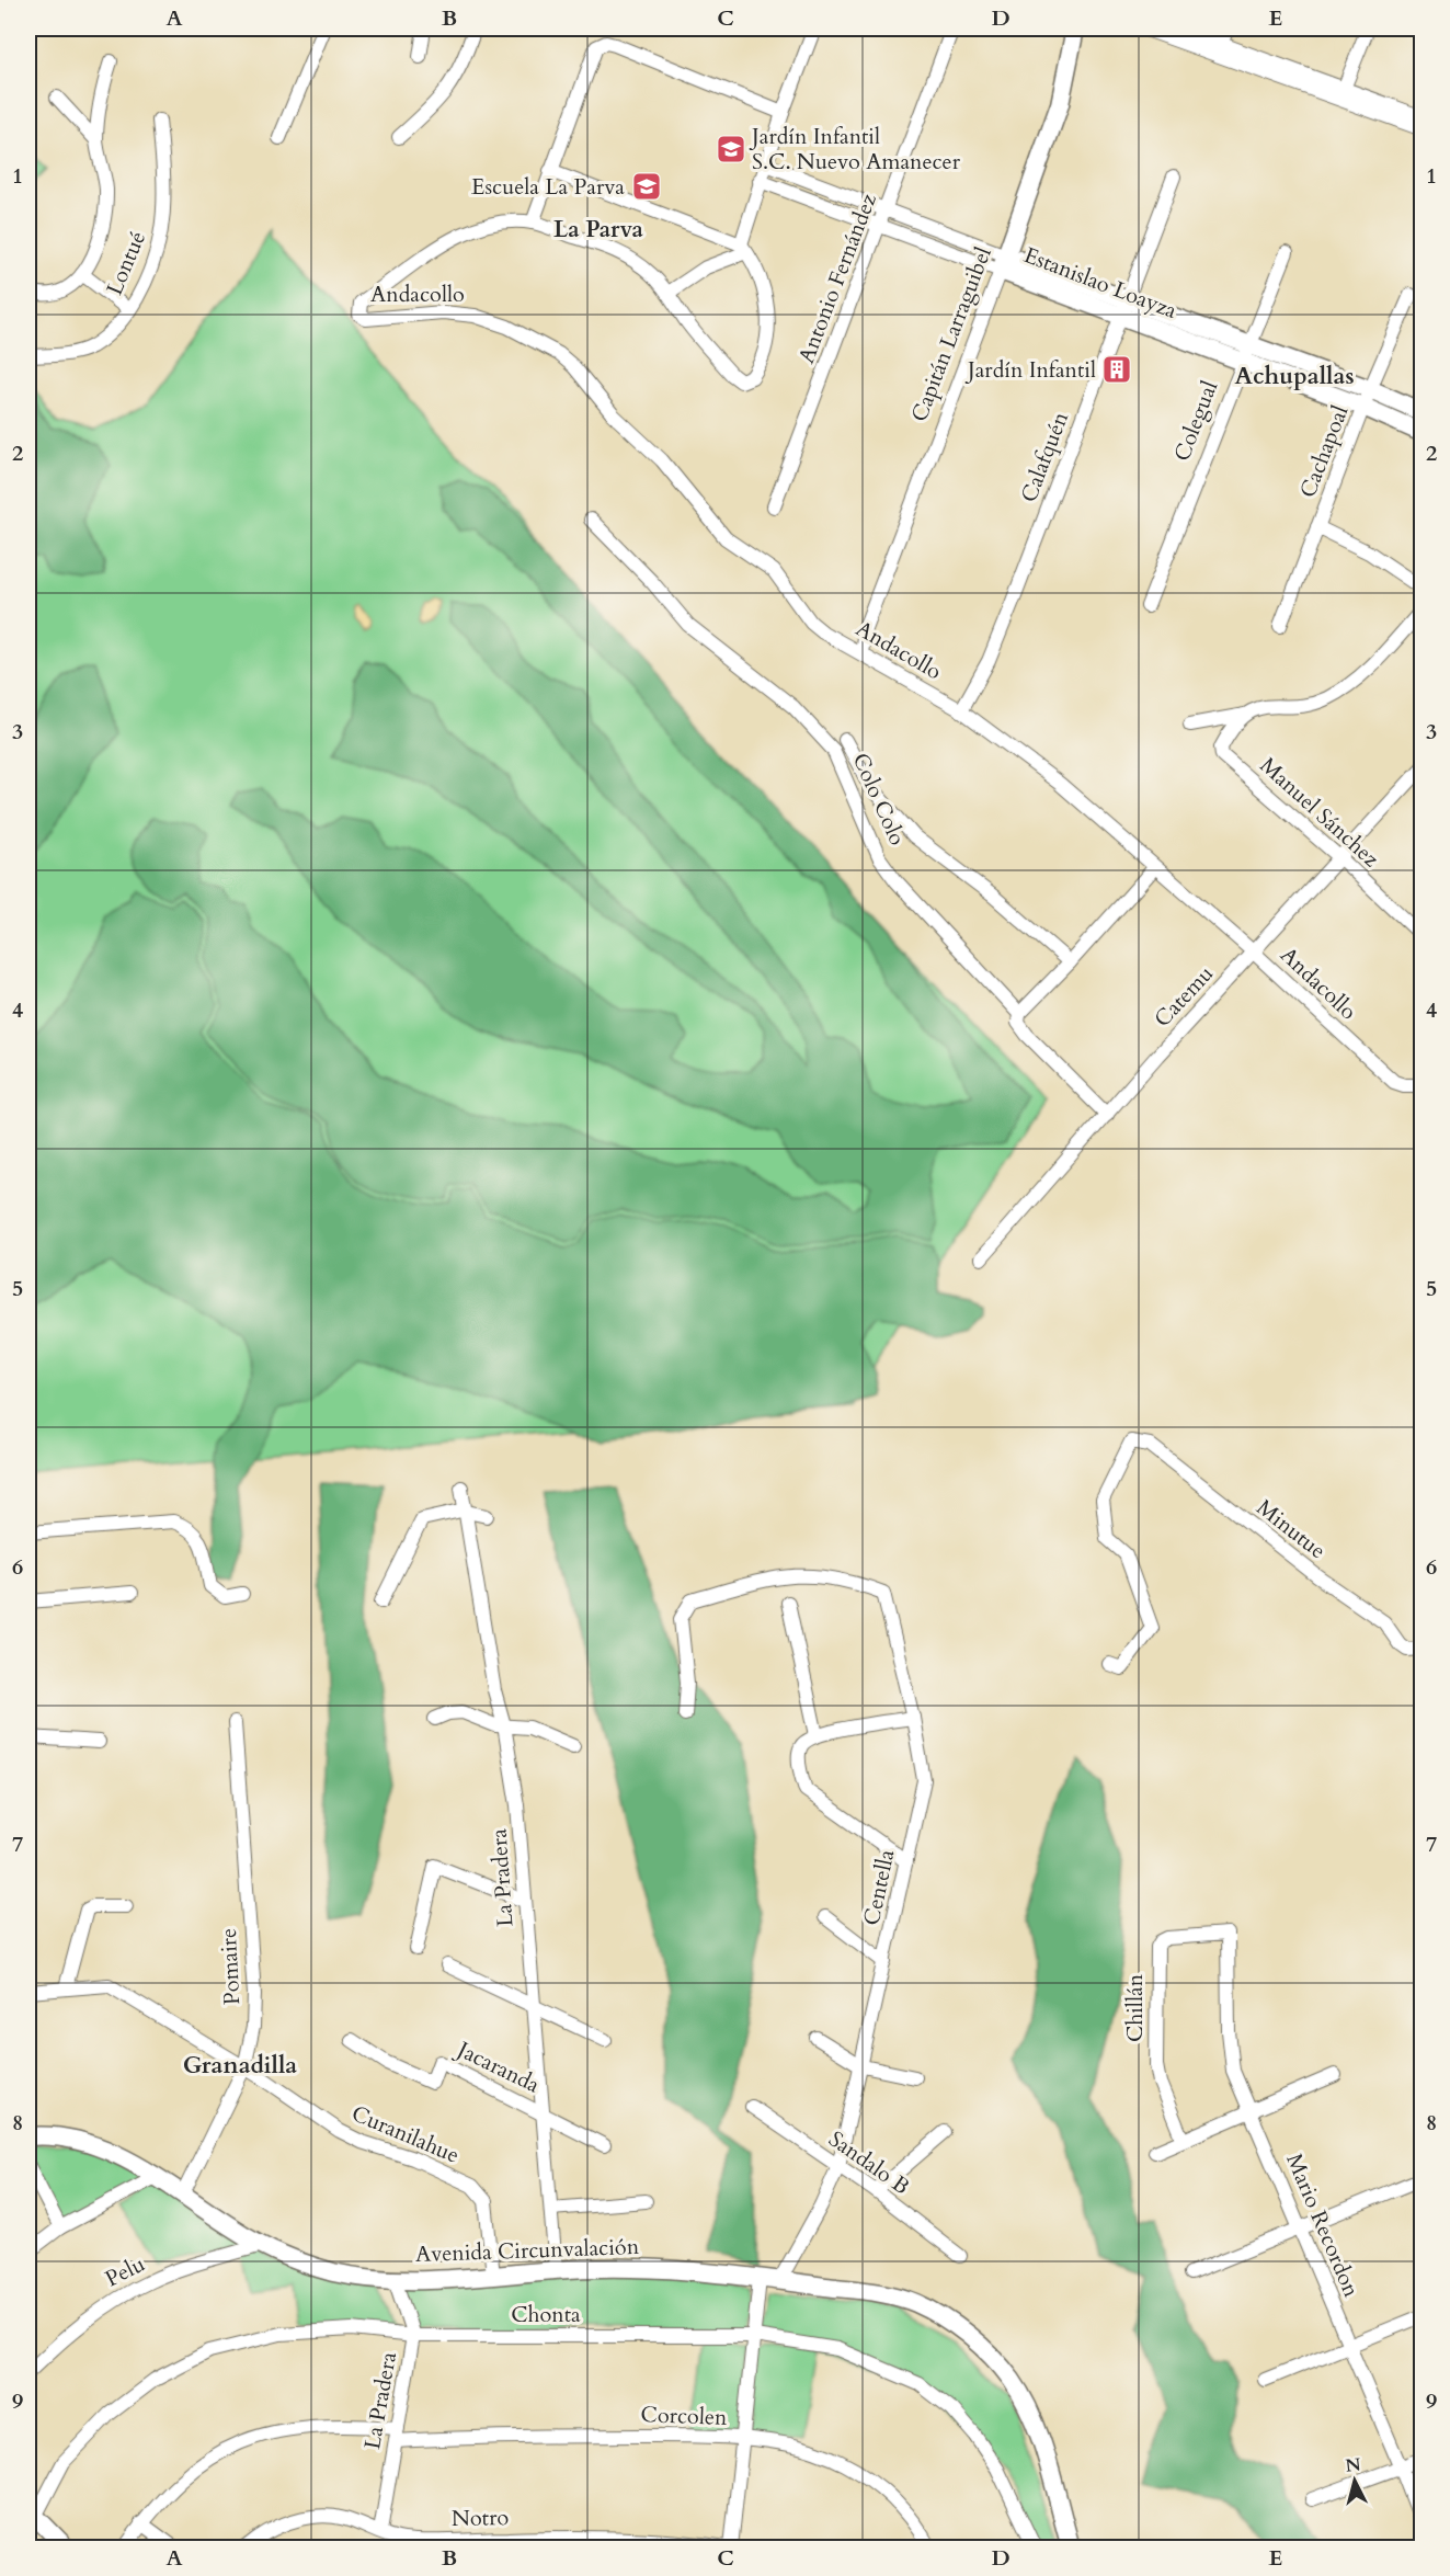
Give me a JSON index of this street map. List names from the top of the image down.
{
  "streets": {
    "street": [
      "Lontué",
      "Antonio Fernández",
      "Estanislao Loayza",
      "Andacollo",
      "Capitán Larraguibel",
      "Colegual",
      "Cachapoal",
      "Calafquén",
      "Colo Colo",
      "Manuel Sánchez",
      "Catemu",
      "Minutue",
      "La Pradera",
      "Centella",
      "Pomaire",
      "Chillán",
      "Jacaranda",
      "Curanilahue",
      "Sandalo B",
      "Mario Recordon",
      "Avenida Circunvalación",
      "Pelu",
      "Chonta",
      "Corcolen",
      "Notro"
    ]
  },
  "crossings": [
    ["Antonio Fernández", "Estanislao Loayza"],
    ["Estanislao Loayza", "Capitán Larraguibel"],
    ["Estanislao Loayza", "Colegual"],
    ["Estanislao Loayza", "Cachapoal"],
    ["Estanislao Loayza", "Calafquén"],
    ["Andacollo", "Capitán Larraguibel"],
    ["Andacollo", "Calafquén"],
    ["Andacollo", "Catemu"],
    ["Colo Colo", "Catemu"],
    ["Manuel Sánchez", "Catemu"],
    ["La Pradera", "Jacaranda"],
    ["La Pradera", "Avenida Circunvalación"],
    ["La Pradera", "Chonta"],
    ["La Pradera", "Corcolen"],
    ["La Pradera", "Notro"],
    ["Centella", "Sandalo B"],
    ["Centella", "Avenida Circunvalación"],
    ["Pomaire", "Curanilahue"],
    ["Pomaire", "Avenida Circunvalación"],
    ["Chillán", "Mario Recordon"],
    ["Curanilahue", "Avenida Circunvalación"],
    ["Avenida Circunvalación", "Pelu"]
  ],
  "districts": ["La Parva", "Achupallas", "Granadilla"],
  "places": {
    "school or university": ["Jardín Infantil S.C. Nuevo Amanecer", "Escuela La Parva"],
    "building": ["Jardín Infantil"]
  },
  "north": "top",
  "grid": {
    "columns": [
      "A",
      "B",
      "C",
      "D",
      "E"
    ],
    "rows": [
      "1",
      "2",
      "3",
      "4",
      "5",
      "6",
      "7",
      "8",
      "9"
    ]
  }
}
